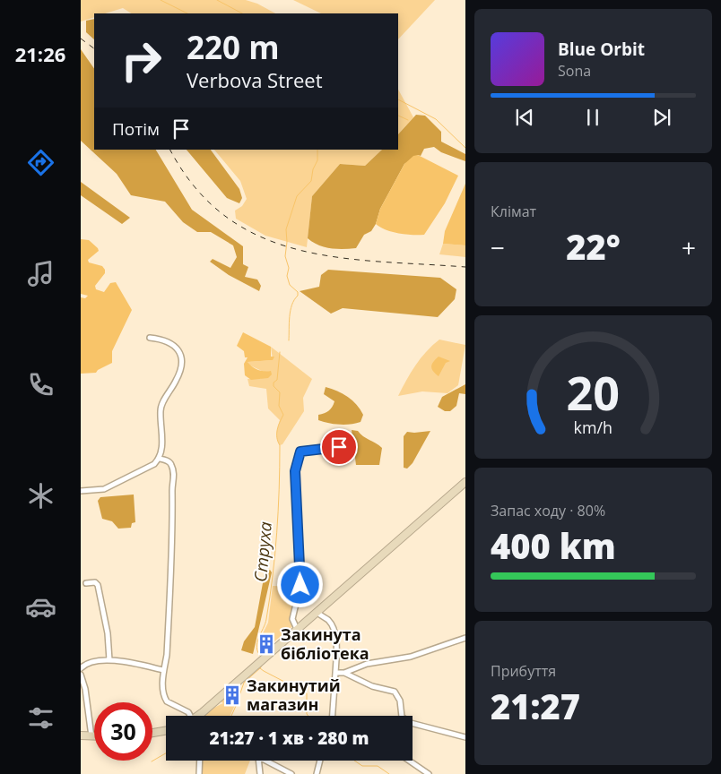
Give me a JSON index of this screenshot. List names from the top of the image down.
{
  "water": ["Струха"],
  "places": {
    "building": ["Закинута бібліотека", "Закинутий магазин"]
  },
  "page": {
    "tabs": "21:26",
    "turn": ["220 m", "Verbova Street"],
    "song": ["Blue Orbit", "Sona"],
    "then": "Потім",
    "tile": [
      "Клімат",
      ["Запас ходу · 80%", "400 km"],
      ["Прибуття", "21:27"]
    ],
    "heat": ["−", "22°", "+"],
    "limit": "30",
    "trip": "21:27 · 1 хв · 280 m",
    "gauge": ["20", "km/h"]
  }
}
